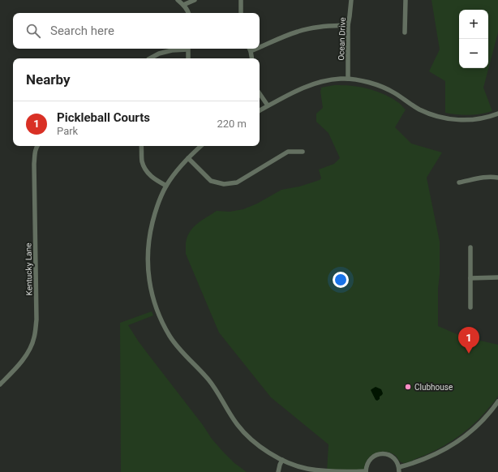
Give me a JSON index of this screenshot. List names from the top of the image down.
{
  "streets": {
    "street": ["Ocean Drive", "Kentucky Lane"]
  },
  "places": ["Clubhouse"],
  "page": {
    "map_buttons": ["+", "−"],
    "search": "Search here",
    "heading": "Nearby",
    "list": [
      {
        "mark": "1",
        "name": "Pickleball Courts",
        "note": "Park",
        "value": "220 m"
      }
    ],
    "pins": "1"
  }
}
